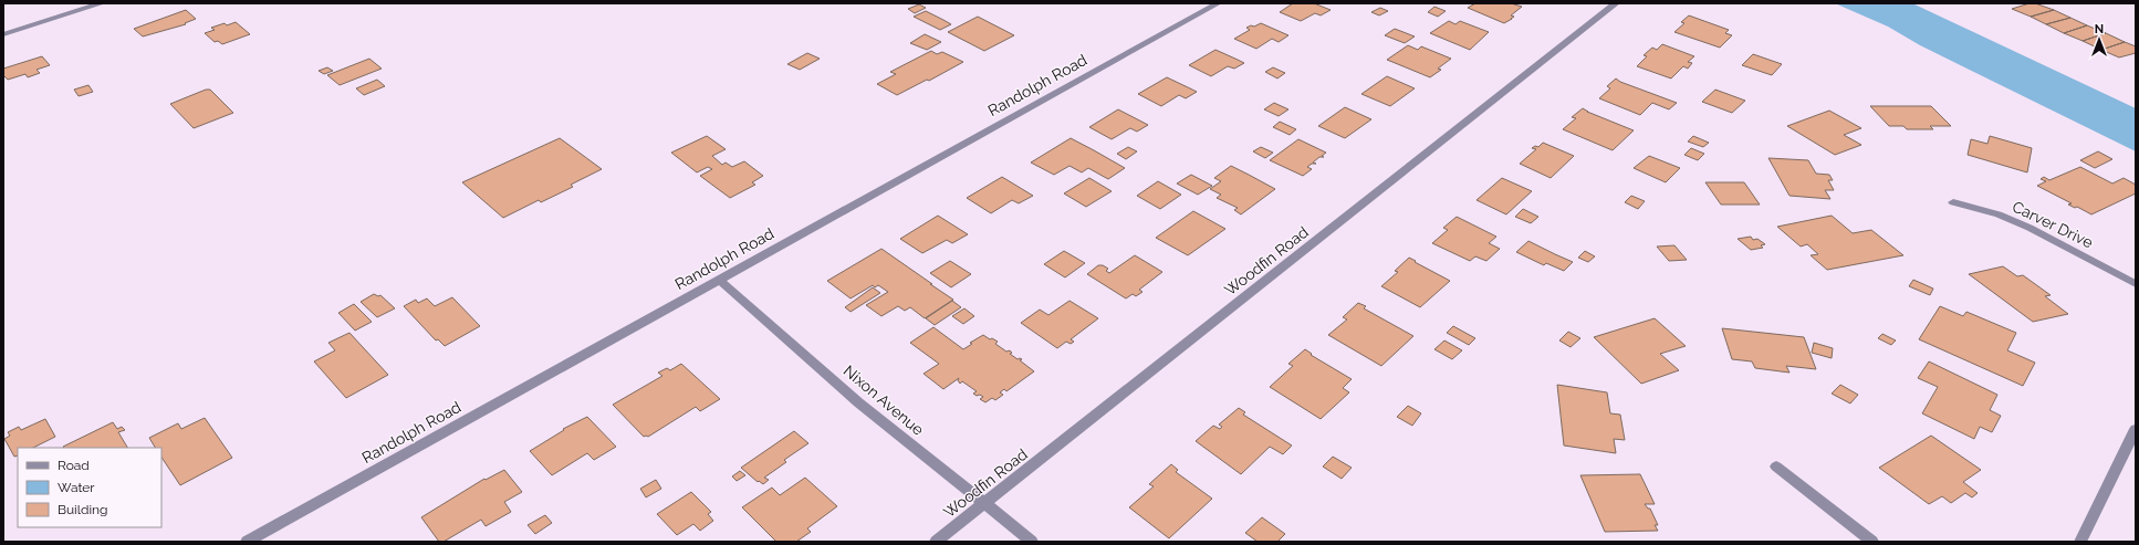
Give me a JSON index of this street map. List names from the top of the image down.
{
  "streets": {
    "street": [
      "Randolph Road",
      "Carver Drive",
      "Woodfin Road",
      "Nixon Avenue"
    ]
  },
  "crossings": [
    ["Randolph Road", "Nixon Avenue"],
    ["Woodfin Road", "Nixon Avenue"]
  ],
  "legend": ["Road", "Water", "Building"],
  "north": "top"
}
